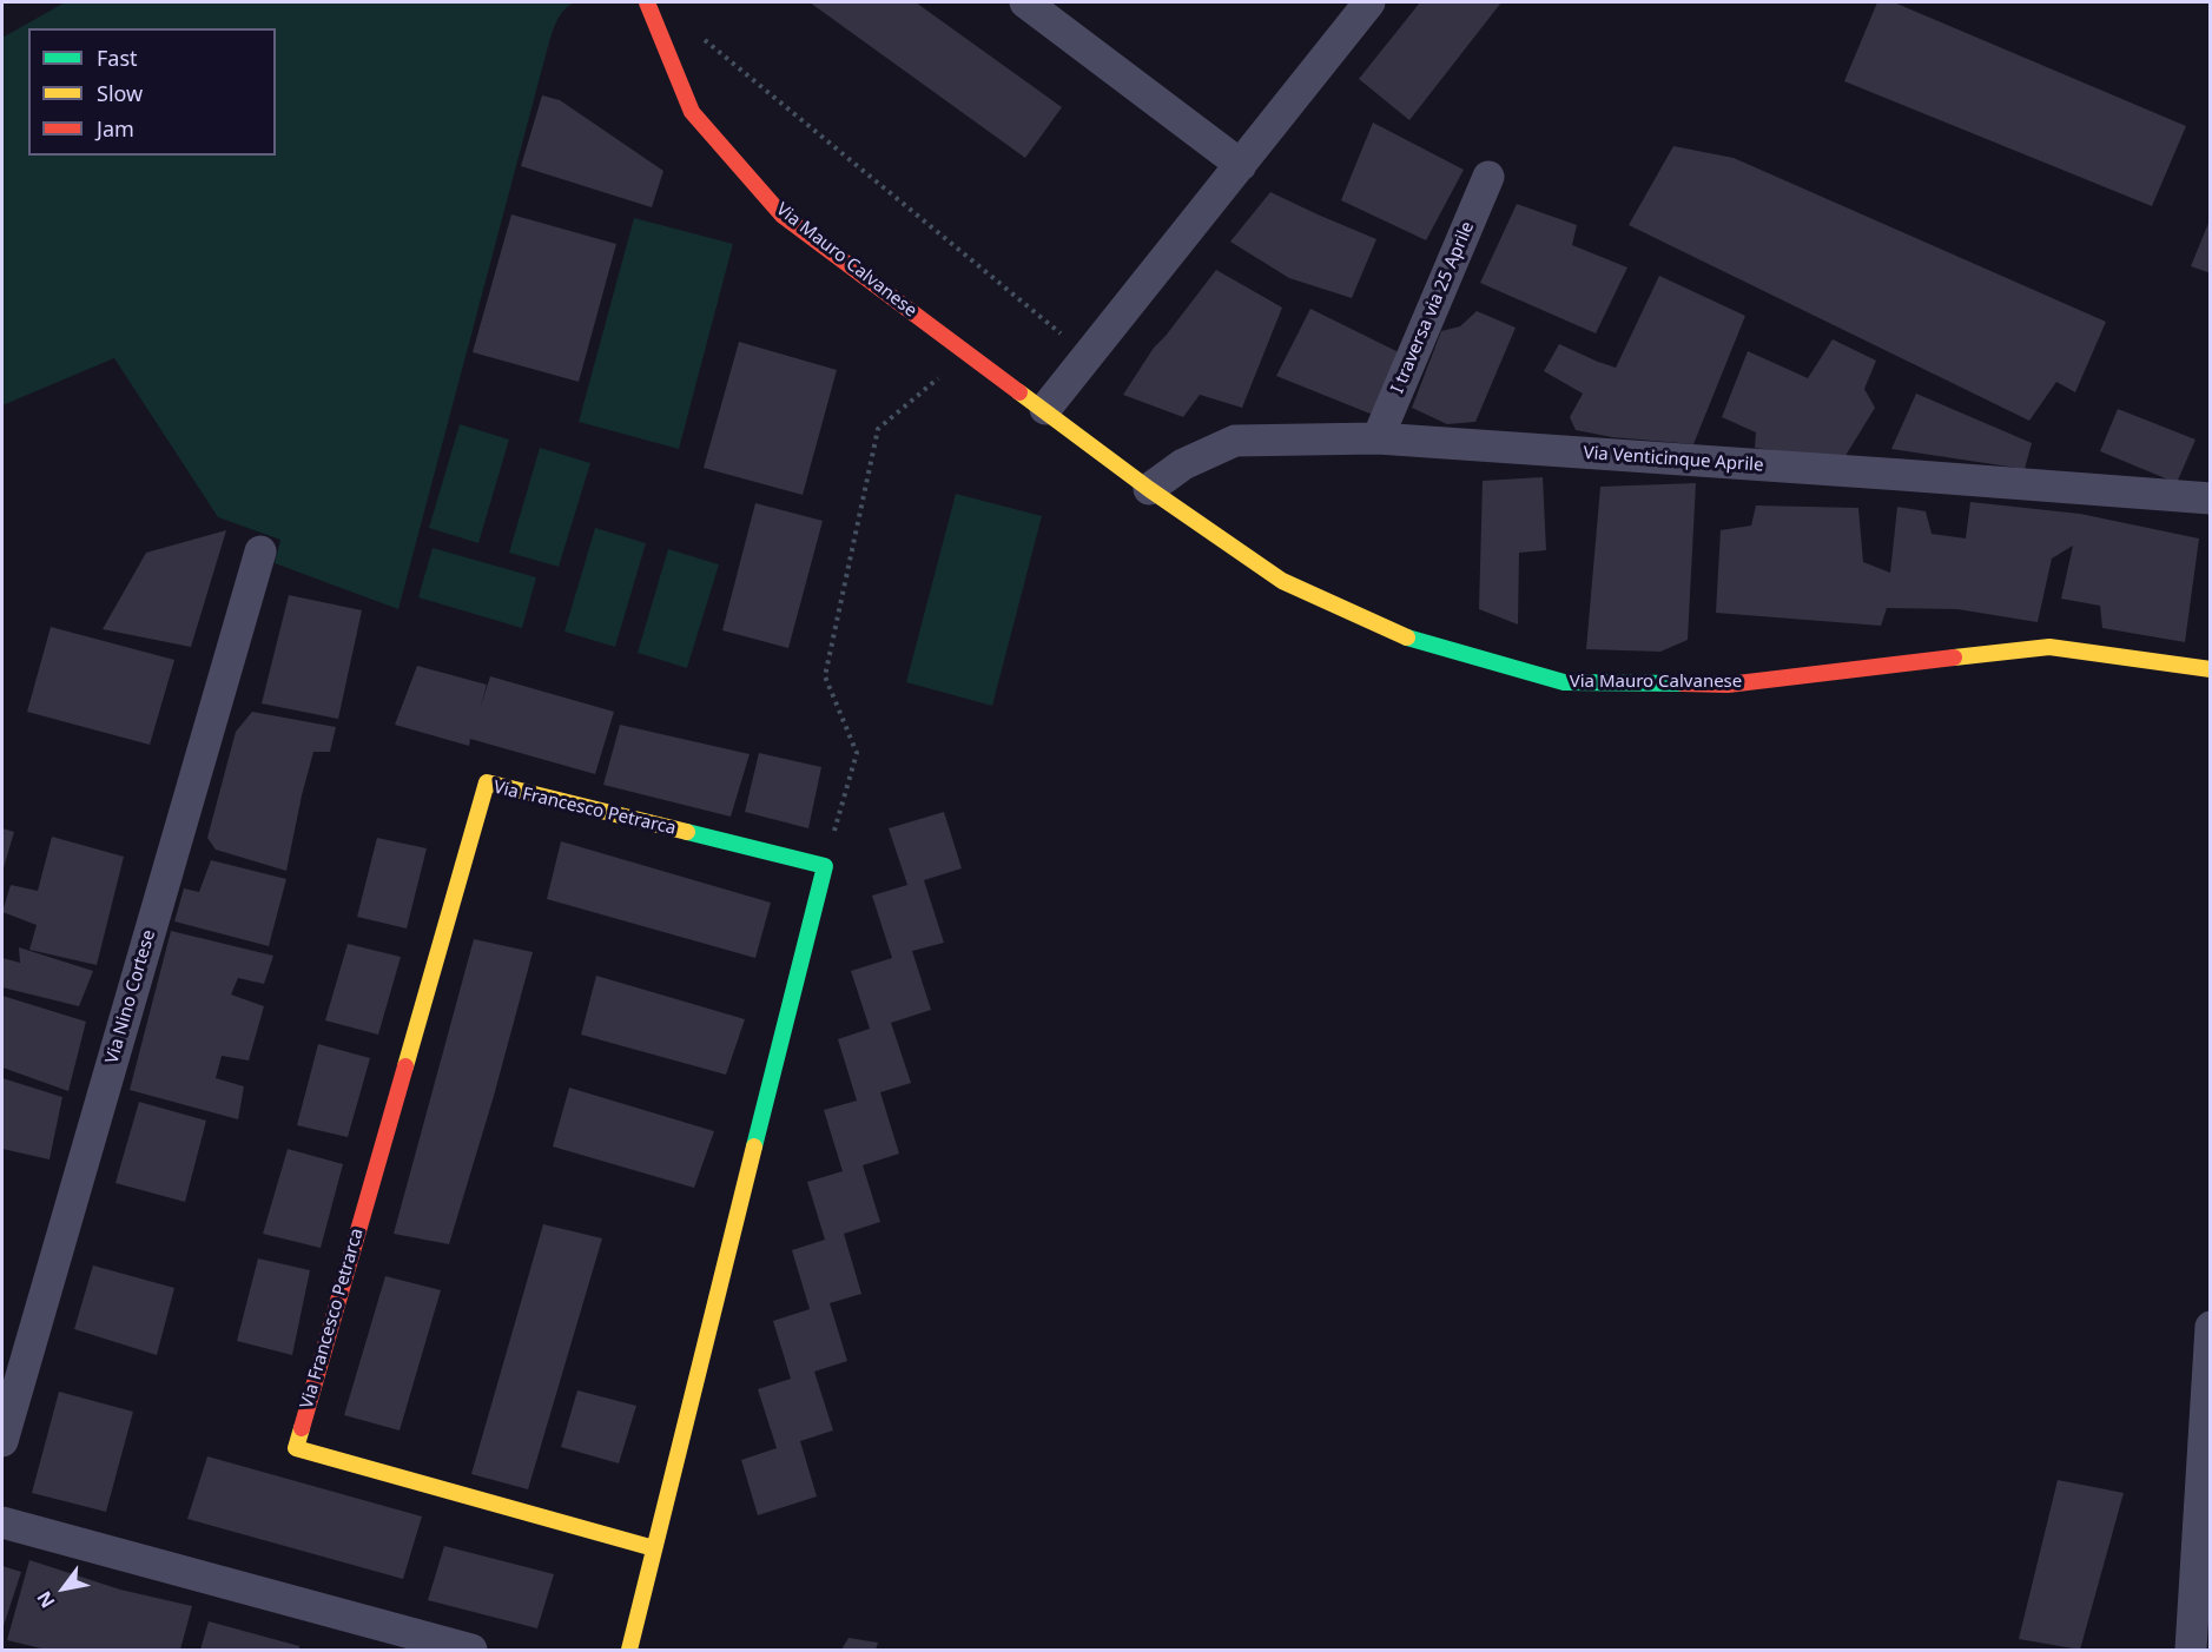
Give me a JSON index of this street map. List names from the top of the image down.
{
  "streets": {
    "street": [
      "Via Mauro Calvanese",
      "I traversa via 25 Aprile",
      "Via Venticinque Aprile",
      "Via Francesco Petrarca",
      "Via Nino Cortese"
    ]
  },
  "crossings": [
    ["Via Mauro Calvanese", "Via Venticinque Aprile"],
    ["I traversa via 25 Aprile", "Via Venticinque Aprile"]
  ],
  "legend": ["Fast", "Slow", "Jam"],
  "north": "bottom left"
}
